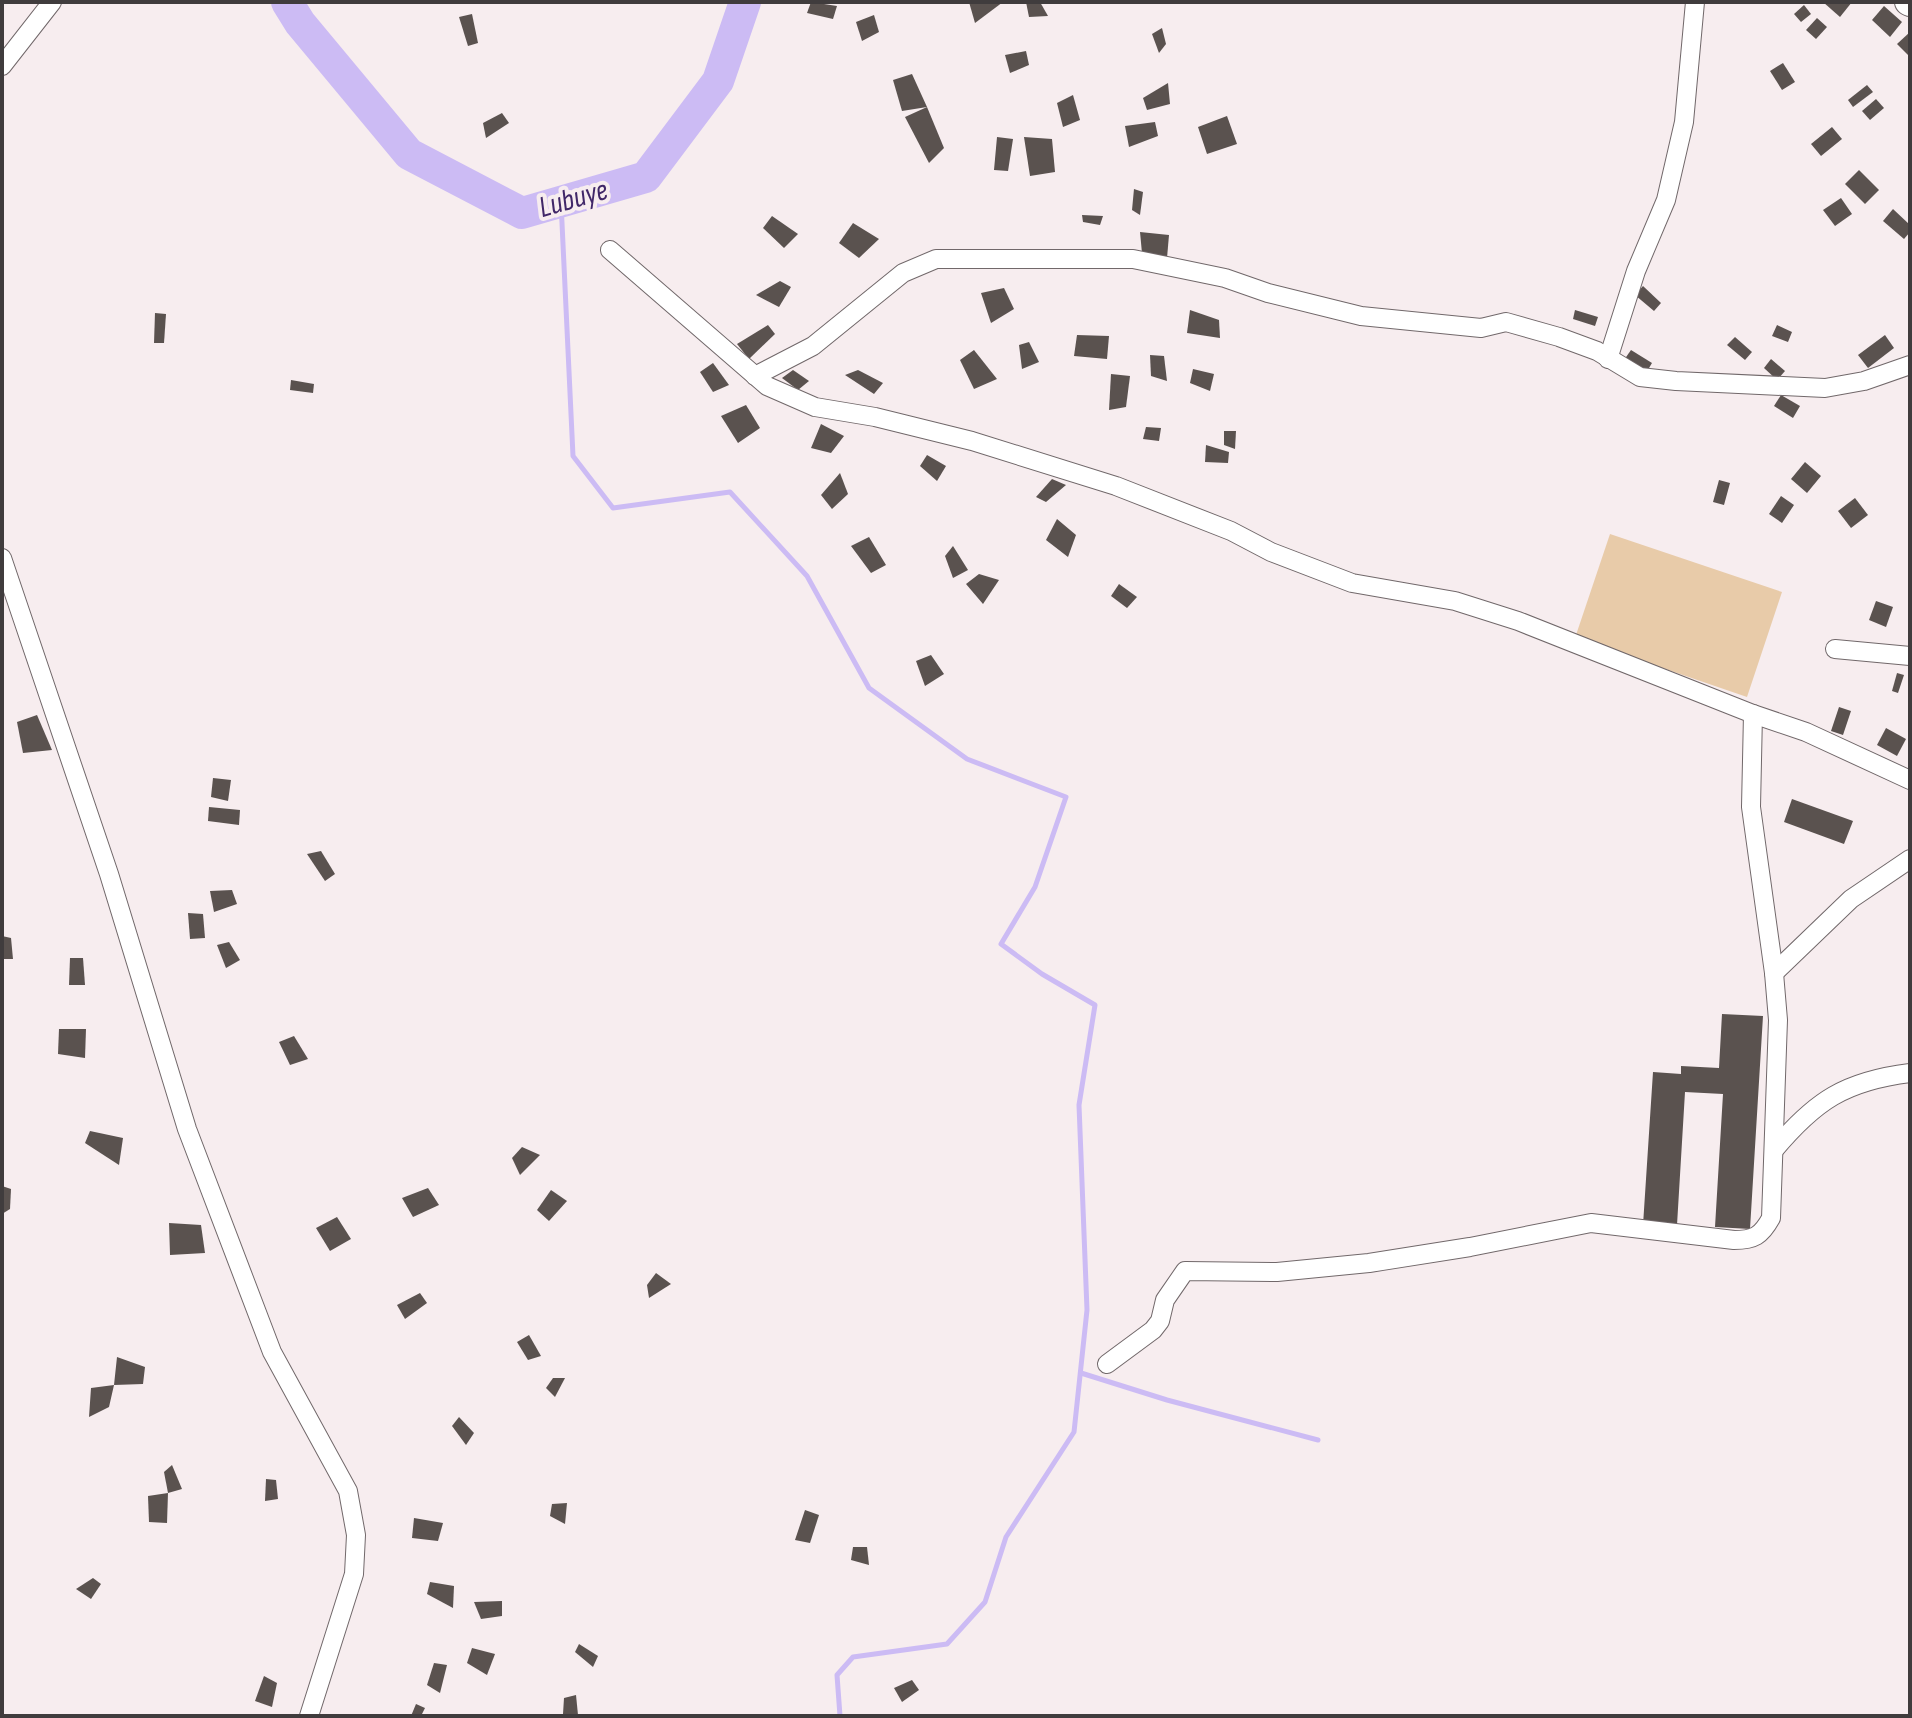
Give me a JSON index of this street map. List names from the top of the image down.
{
  "water": ["Lubuye"]
}
